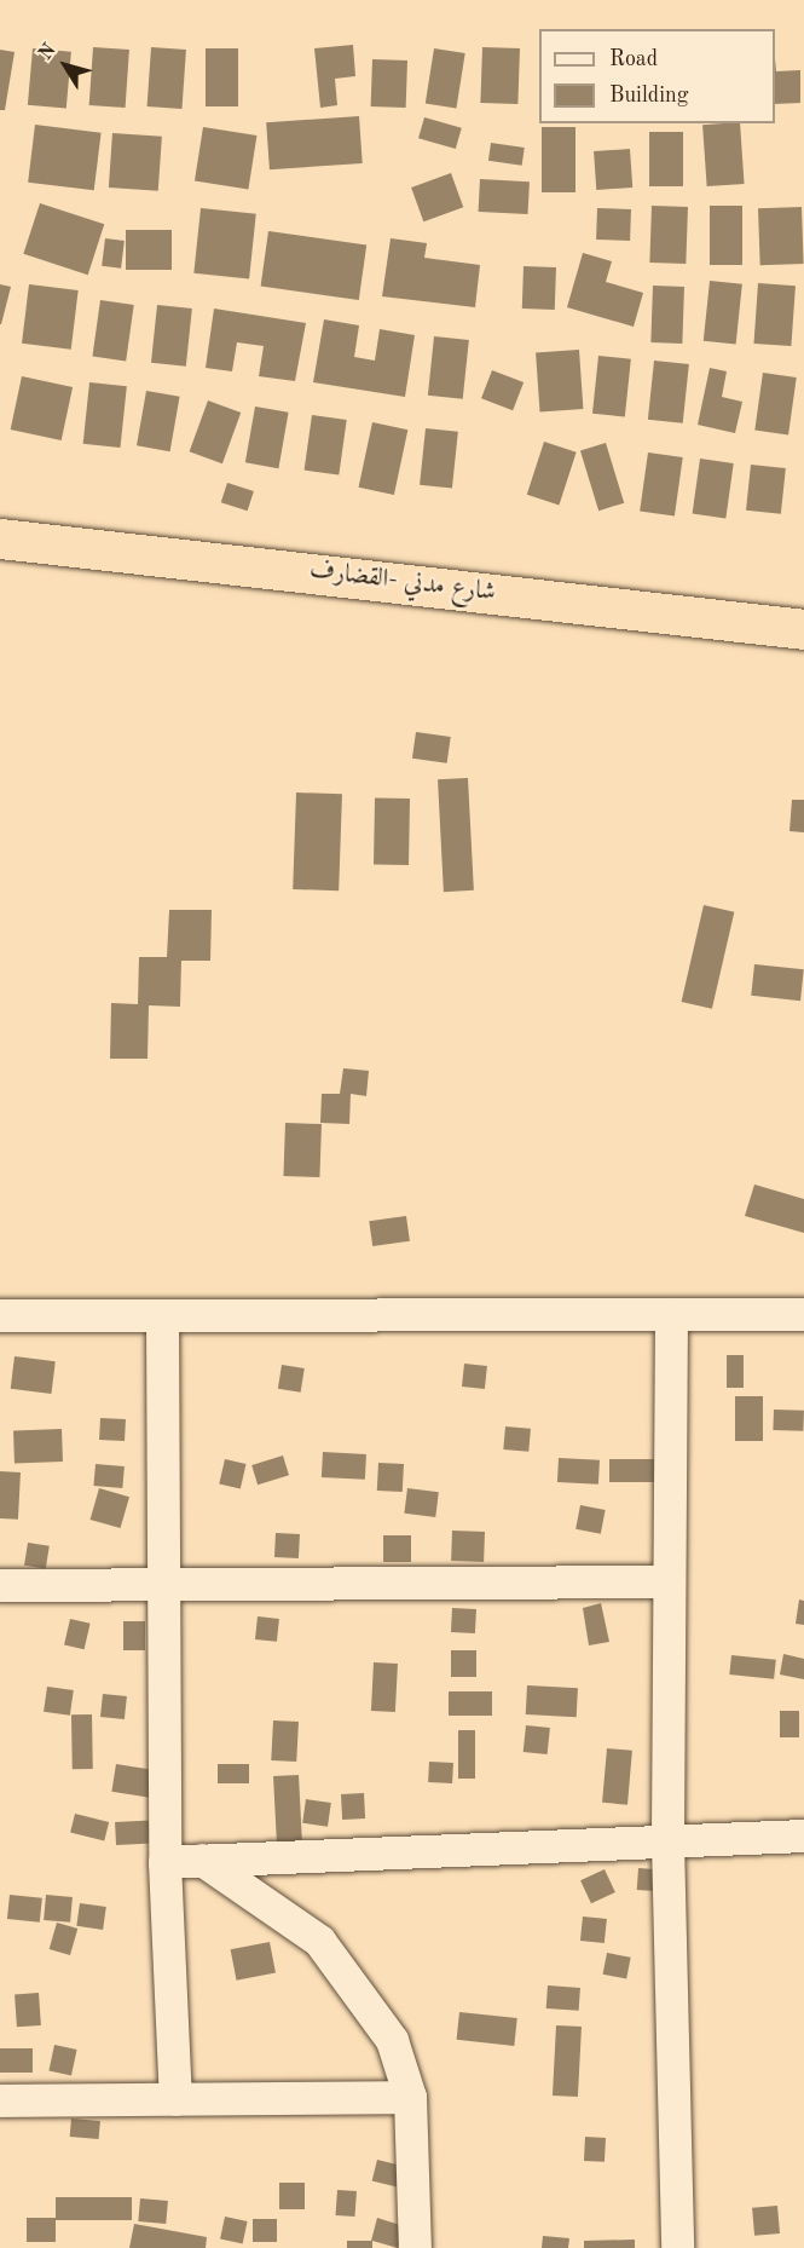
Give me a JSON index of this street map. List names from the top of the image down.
{
  "streets": {
    "highway": ["شارع مدني -القضارف"]
  },
  "legend": ["Road", "Building"],
  "north": "top left"
}
